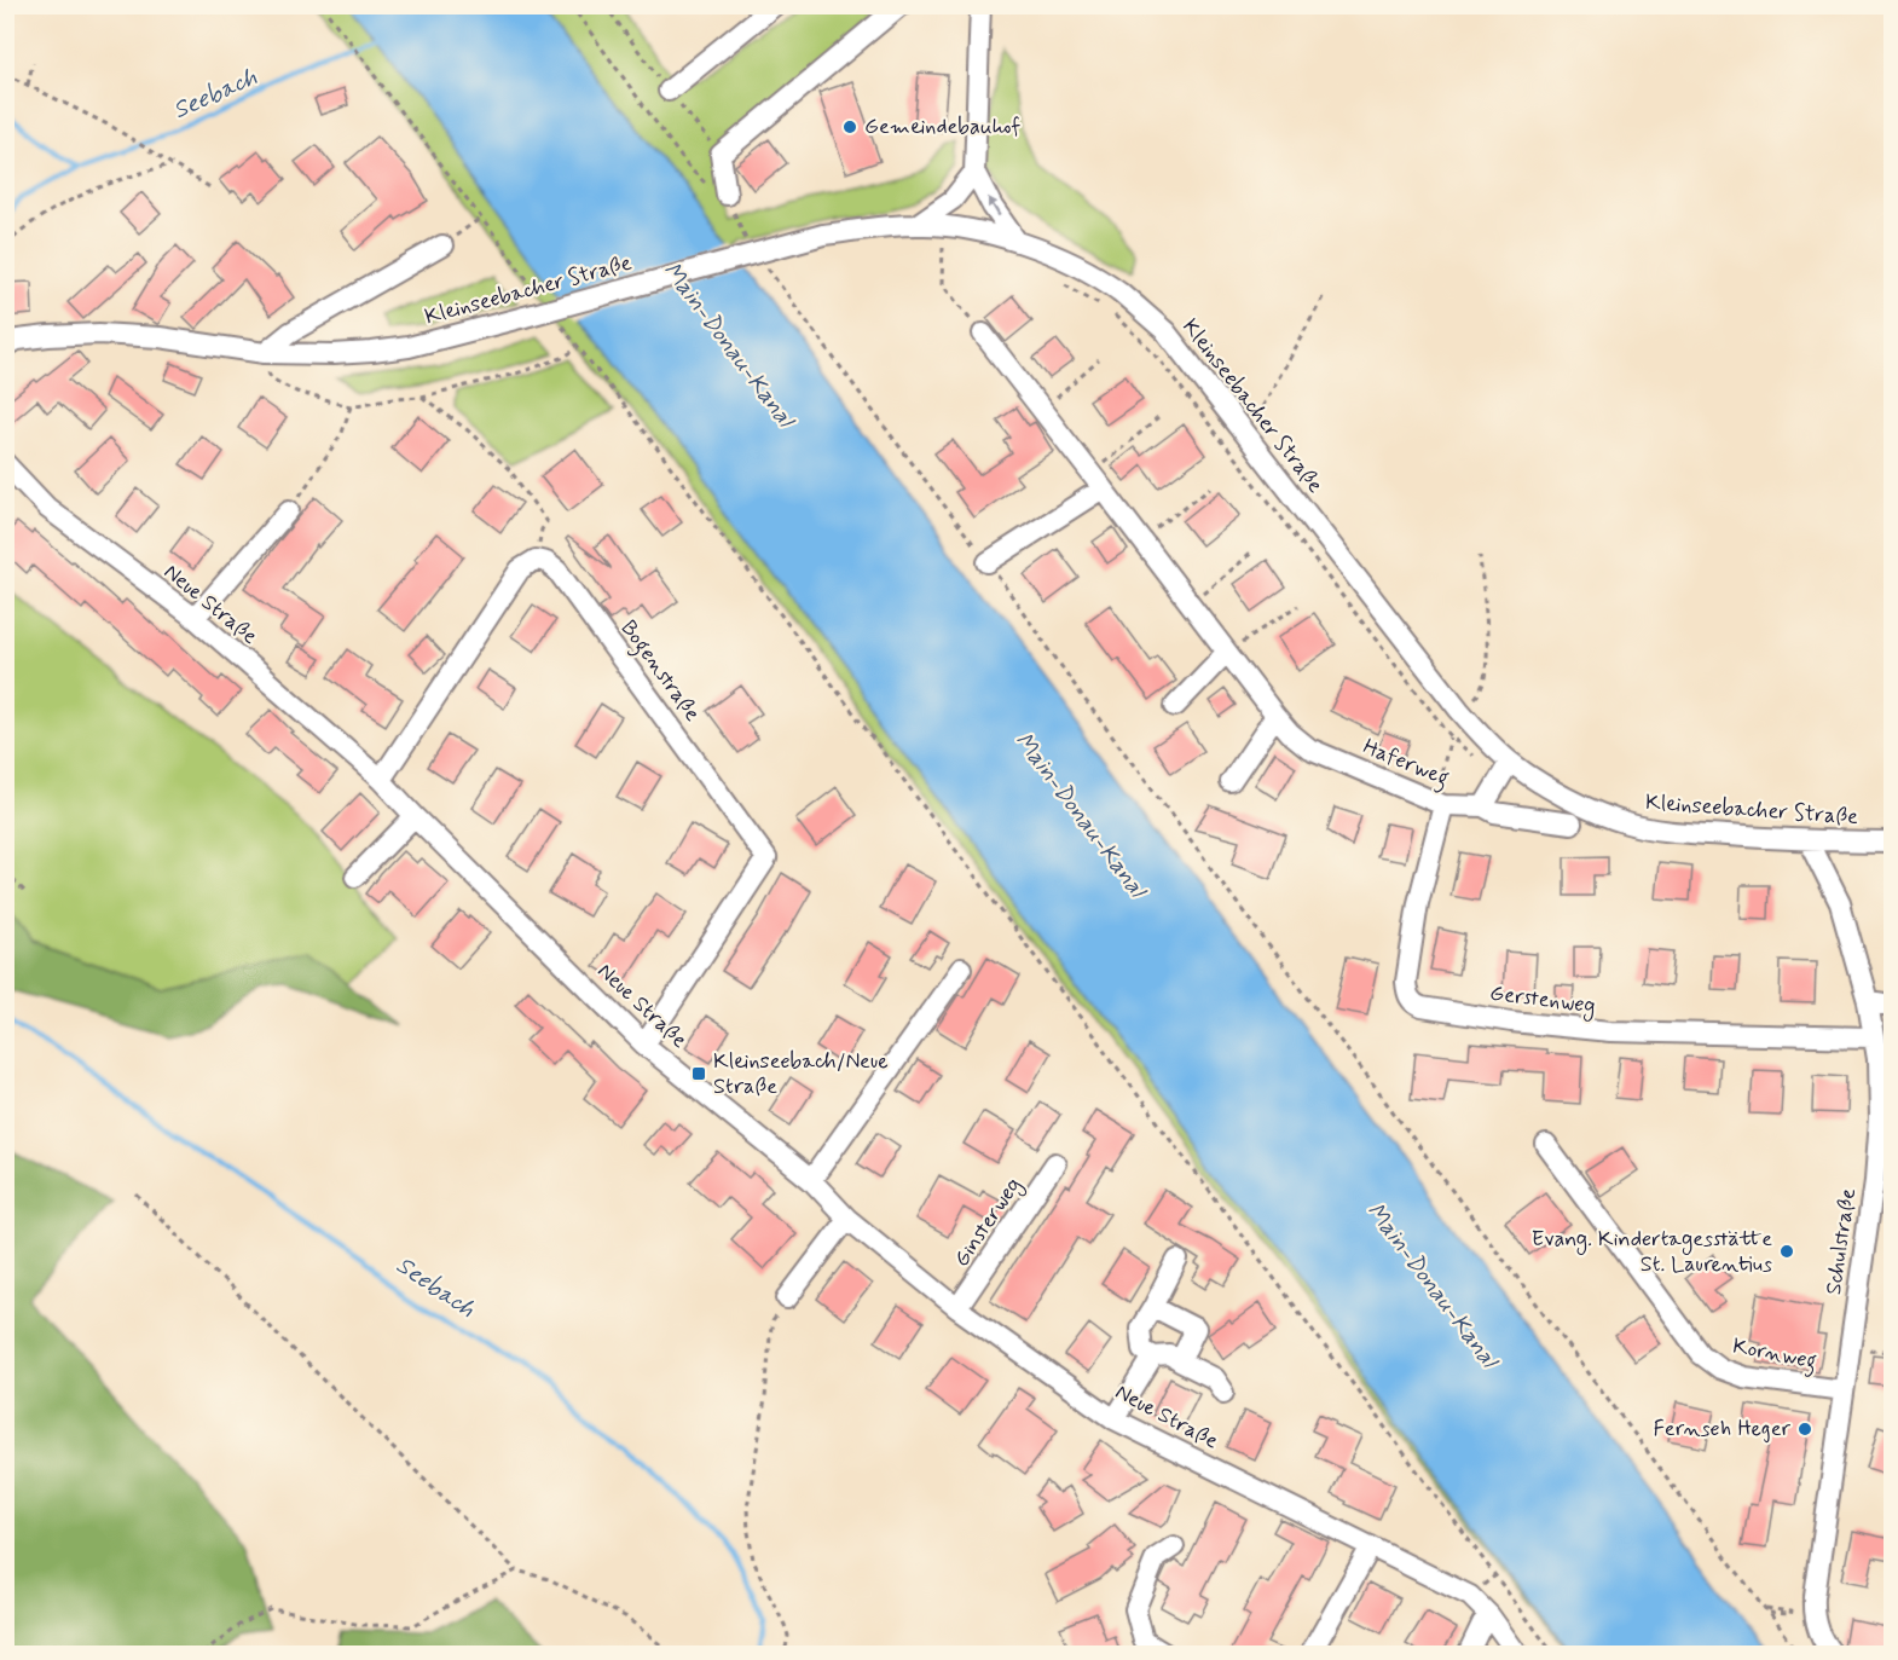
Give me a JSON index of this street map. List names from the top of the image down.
{
  "streets": {
    "street": [
      "Kleinseebacher Straße",
      "Neue Straße",
      "Bogenstraße",
      "Haferweg",
      "Gerstenweg",
      "Ginsterweg",
      "Schulstraße",
      "Kornweg"
    ]
  },
  "crossings": [
    ["Kleinseebacher Straße", "Schulstraße"],
    ["Neue Straße", "Bogenstraße"],
    ["Neue Straße", "Ginsterweg"],
    ["Haferweg", "Gerstenweg"],
    ["Gerstenweg", "Schulstraße"],
    ["Schulstraße", "Kornweg"]
  ],
  "water": ["Seebach", "Main-Donau-Kanal"],
  "places": {
    "other": ["Gemeindebauhof", "Evang. Kindertagesstätte St. Laurentius", "Fernseh Heger"],
    "transit": ["Kleinseebach/Neue Straße"]
  }
}
